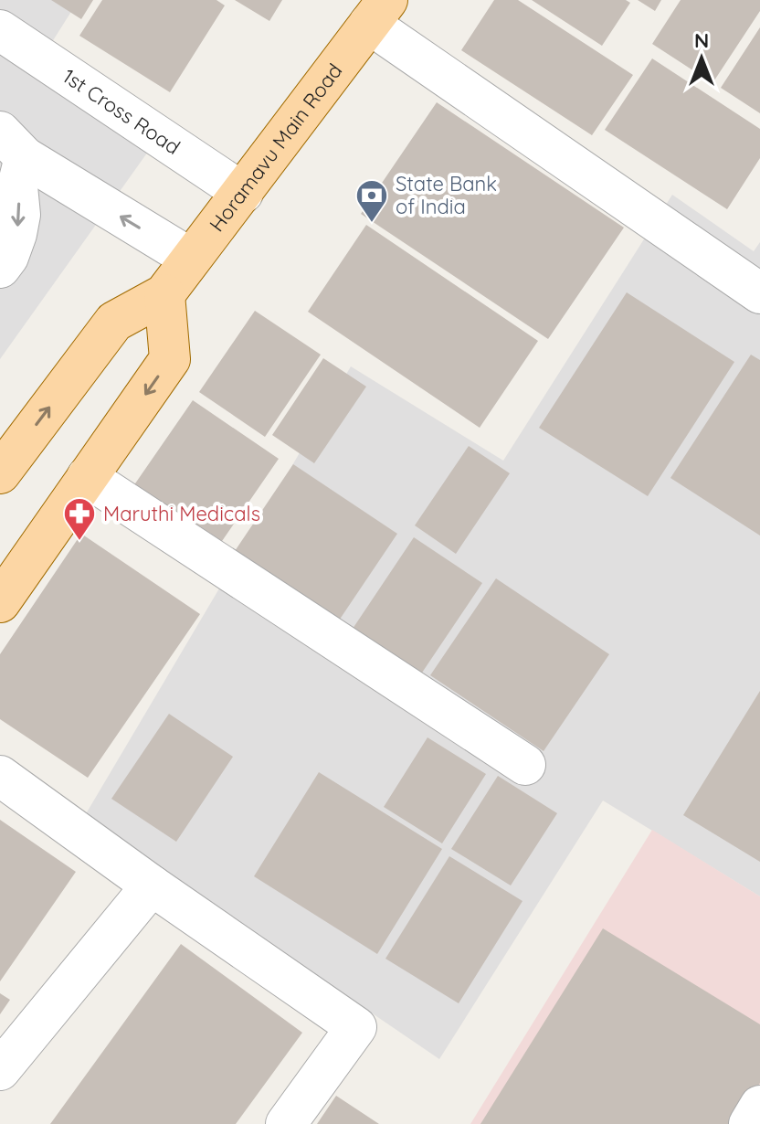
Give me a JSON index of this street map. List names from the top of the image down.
{
  "streets": {
    "main road": ["Horamavu Main Road"],
    "street": ["1st Cross Road"]
  },
  "crossings": [
    ["1st Cross Road", "Horamavu Main Road"]
  ],
  "one_way": ["Horamavu Main Road"],
  "places": {
    "bank": ["State Bank of India"],
    "pharmacy": ["Maruthi Medicals"]
  },
  "north": "top"
}
